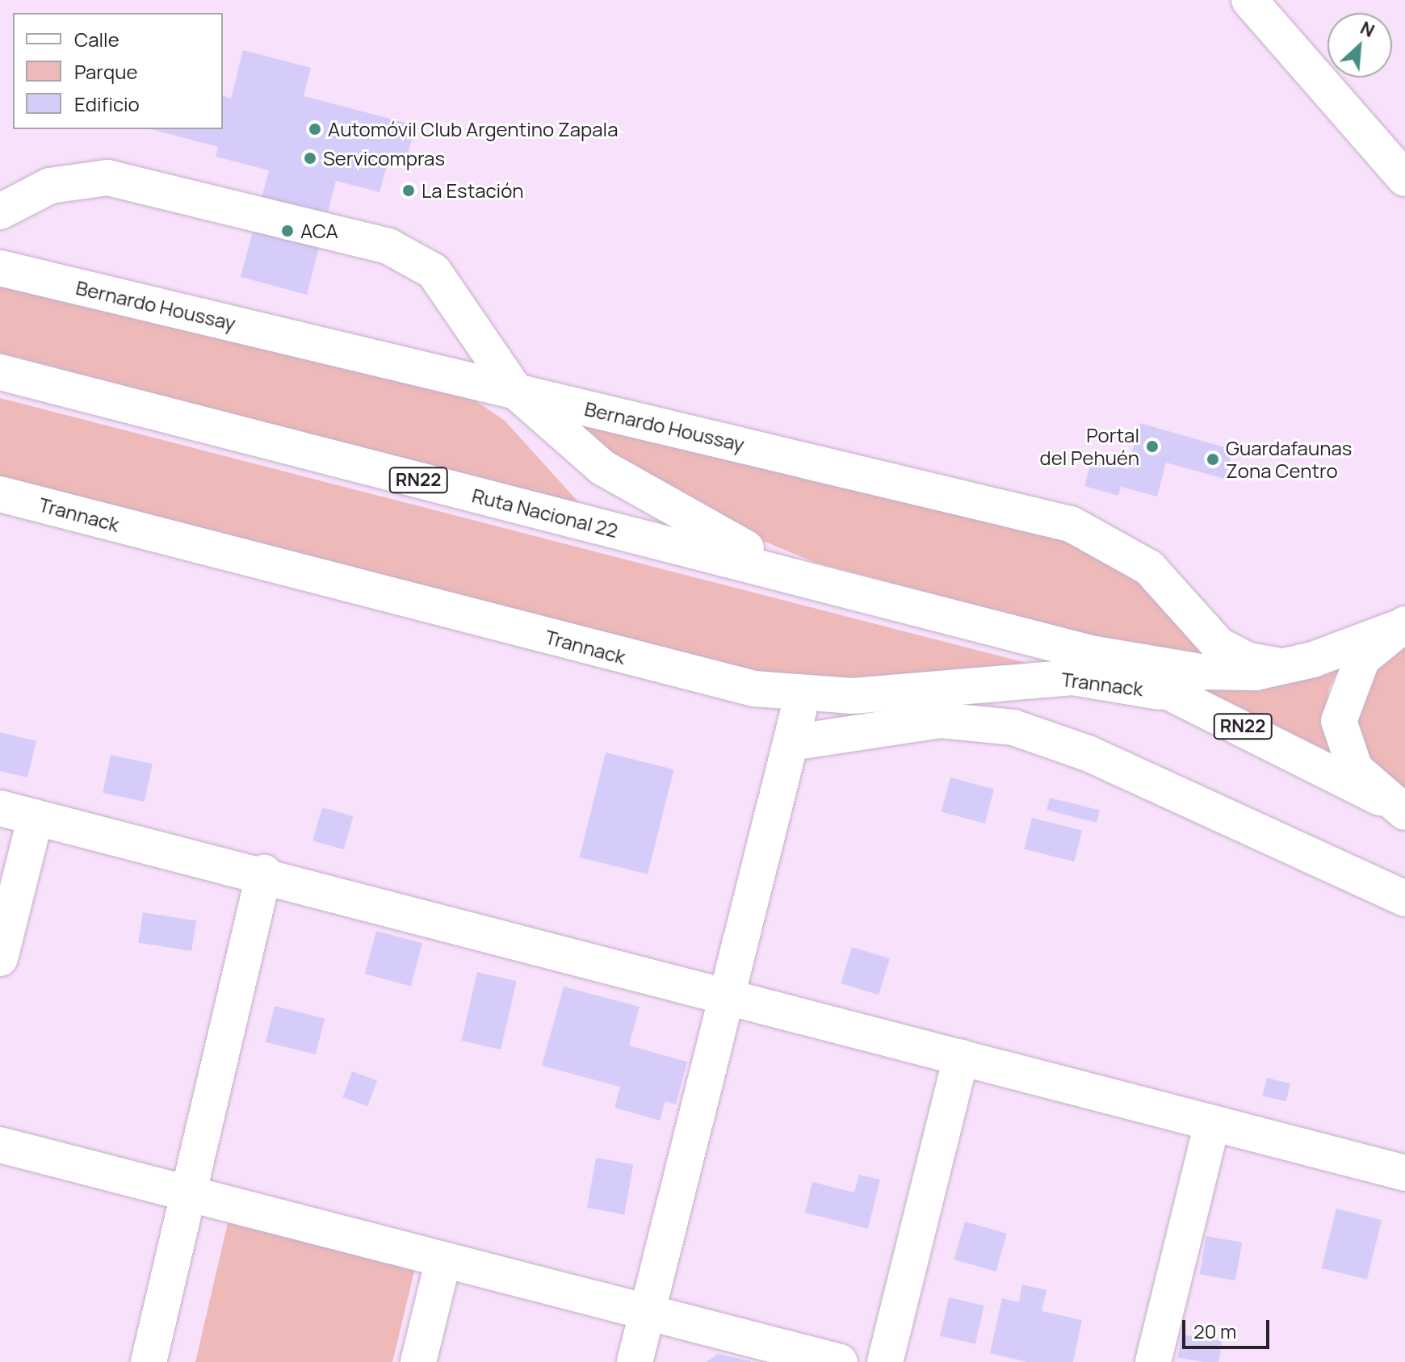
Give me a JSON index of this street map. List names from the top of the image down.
{
  "streets": {
    "main road": [
      "Bernardo Houssay",
      "RN22",
      "Ruta Nacional 22",
      "Trannack"
    ]
  },
  "crossings": [
    ["Bernardo Houssay", "Ruta Nacional 22"],
    ["Ruta Nacional 22", "Trannack"]
  ],
  "places": [
    "Automóvil Club Argentino Zapala",
    "Servicompras",
    "La Estación",
    "ACA",
    "Portal del Pehuén",
    "Guardafaunas Zona Centro"
  ],
  "legend": ["Calle", "Parque", "Edificio"],
  "scale_bar": "20 m",
  "north": "top right"
}
